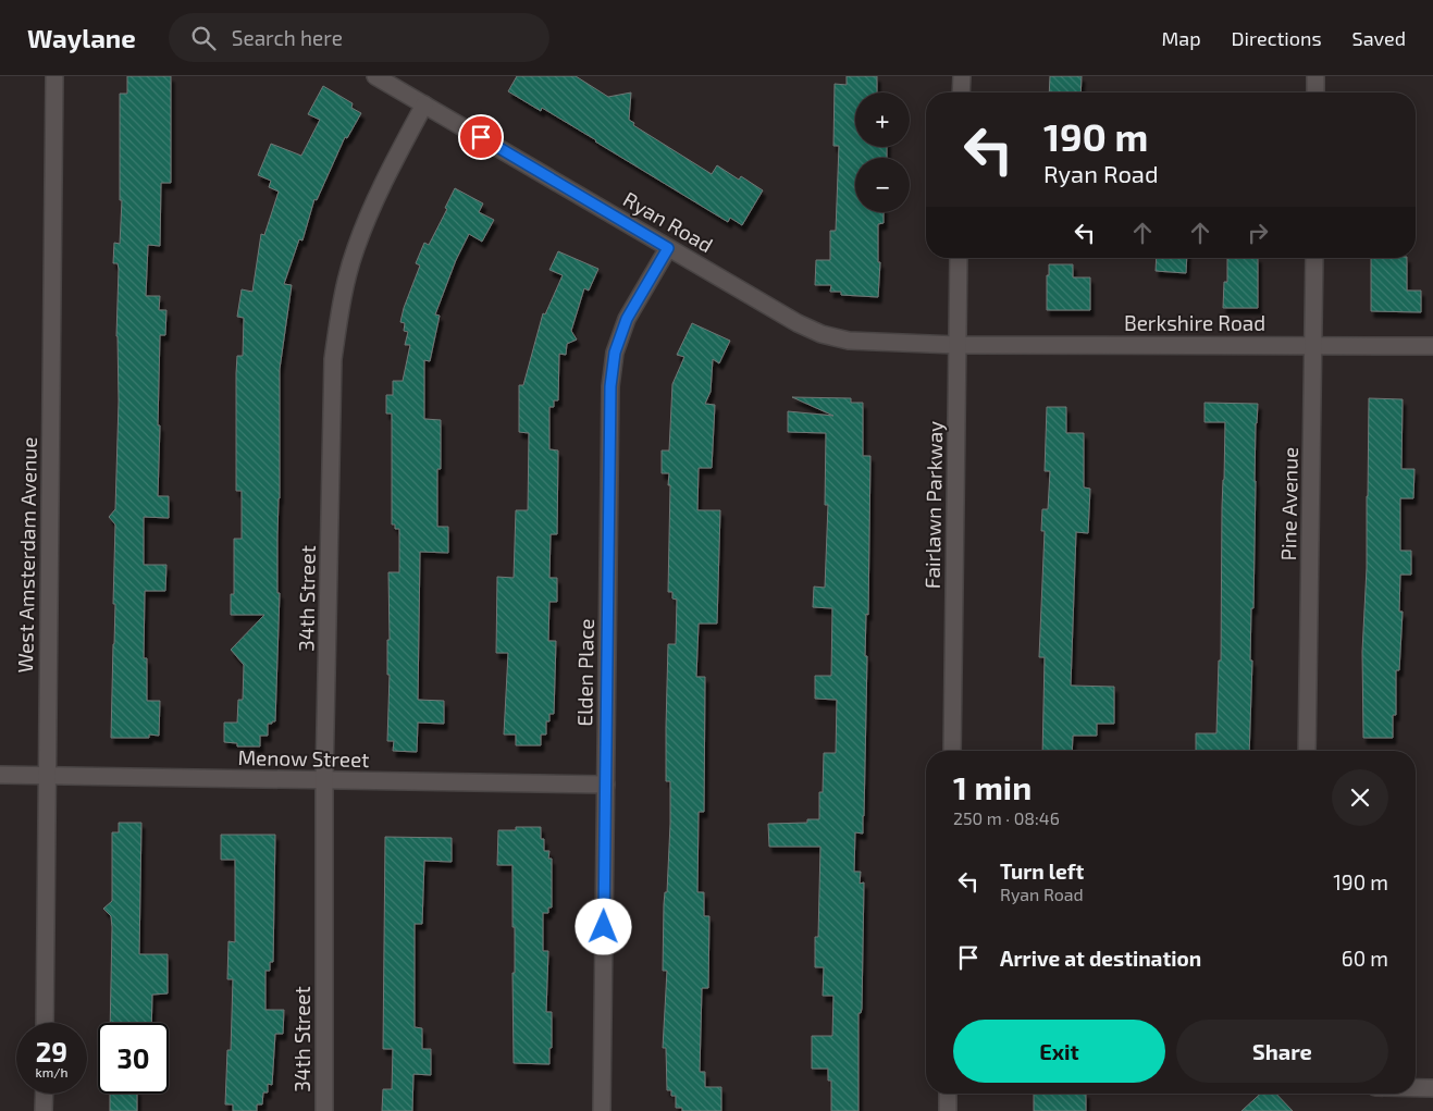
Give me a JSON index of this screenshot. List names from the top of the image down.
{
  "streets": {
    "street": [
      "Ryan Road",
      "Berkshire Road",
      "Pine Avenue",
      "Fairlawn Parkway",
      "West Amsterdam Avenue",
      "34th Street",
      "Elden Place",
      "Menow Street"
    ]
  },
  "crossings": [
    ["Ryan Road", "Berkshire Road"],
    ["Ryan Road", "Fairlawn Parkway"],
    ["Ryan Road", "34th Street"],
    ["Ryan Road", "Elden Place"],
    ["Berkshire Road", "Pine Avenue"],
    ["Berkshire Road", "Fairlawn Parkway"],
    ["West Amsterdam Avenue", "Menow Street"],
    ["34th Street", "Menow Street"],
    ["Elden Place", "Menow Street"]
  ],
  "page": {
    "header": "Waylane",
    "search": "Search here",
    "nav": ["Map", "Directions", "Saved"],
    "map_buttons": ["+", "−"],
    "turn": ["190 m", "Ryan Road"],
    "heading": ["1 min", "250 m · 08:46"],
    "list": [
      {
        "name": "Turn left",
        "note": "Ryan Road",
        "value": "190 m"
      },
      {
        "name": "Arrive at destination",
        "value": "60 m"
      }
    ],
    "buttons": ["Exit", "Share"],
    "speed": "29 km/h",
    "limit": "30"
  }
}
